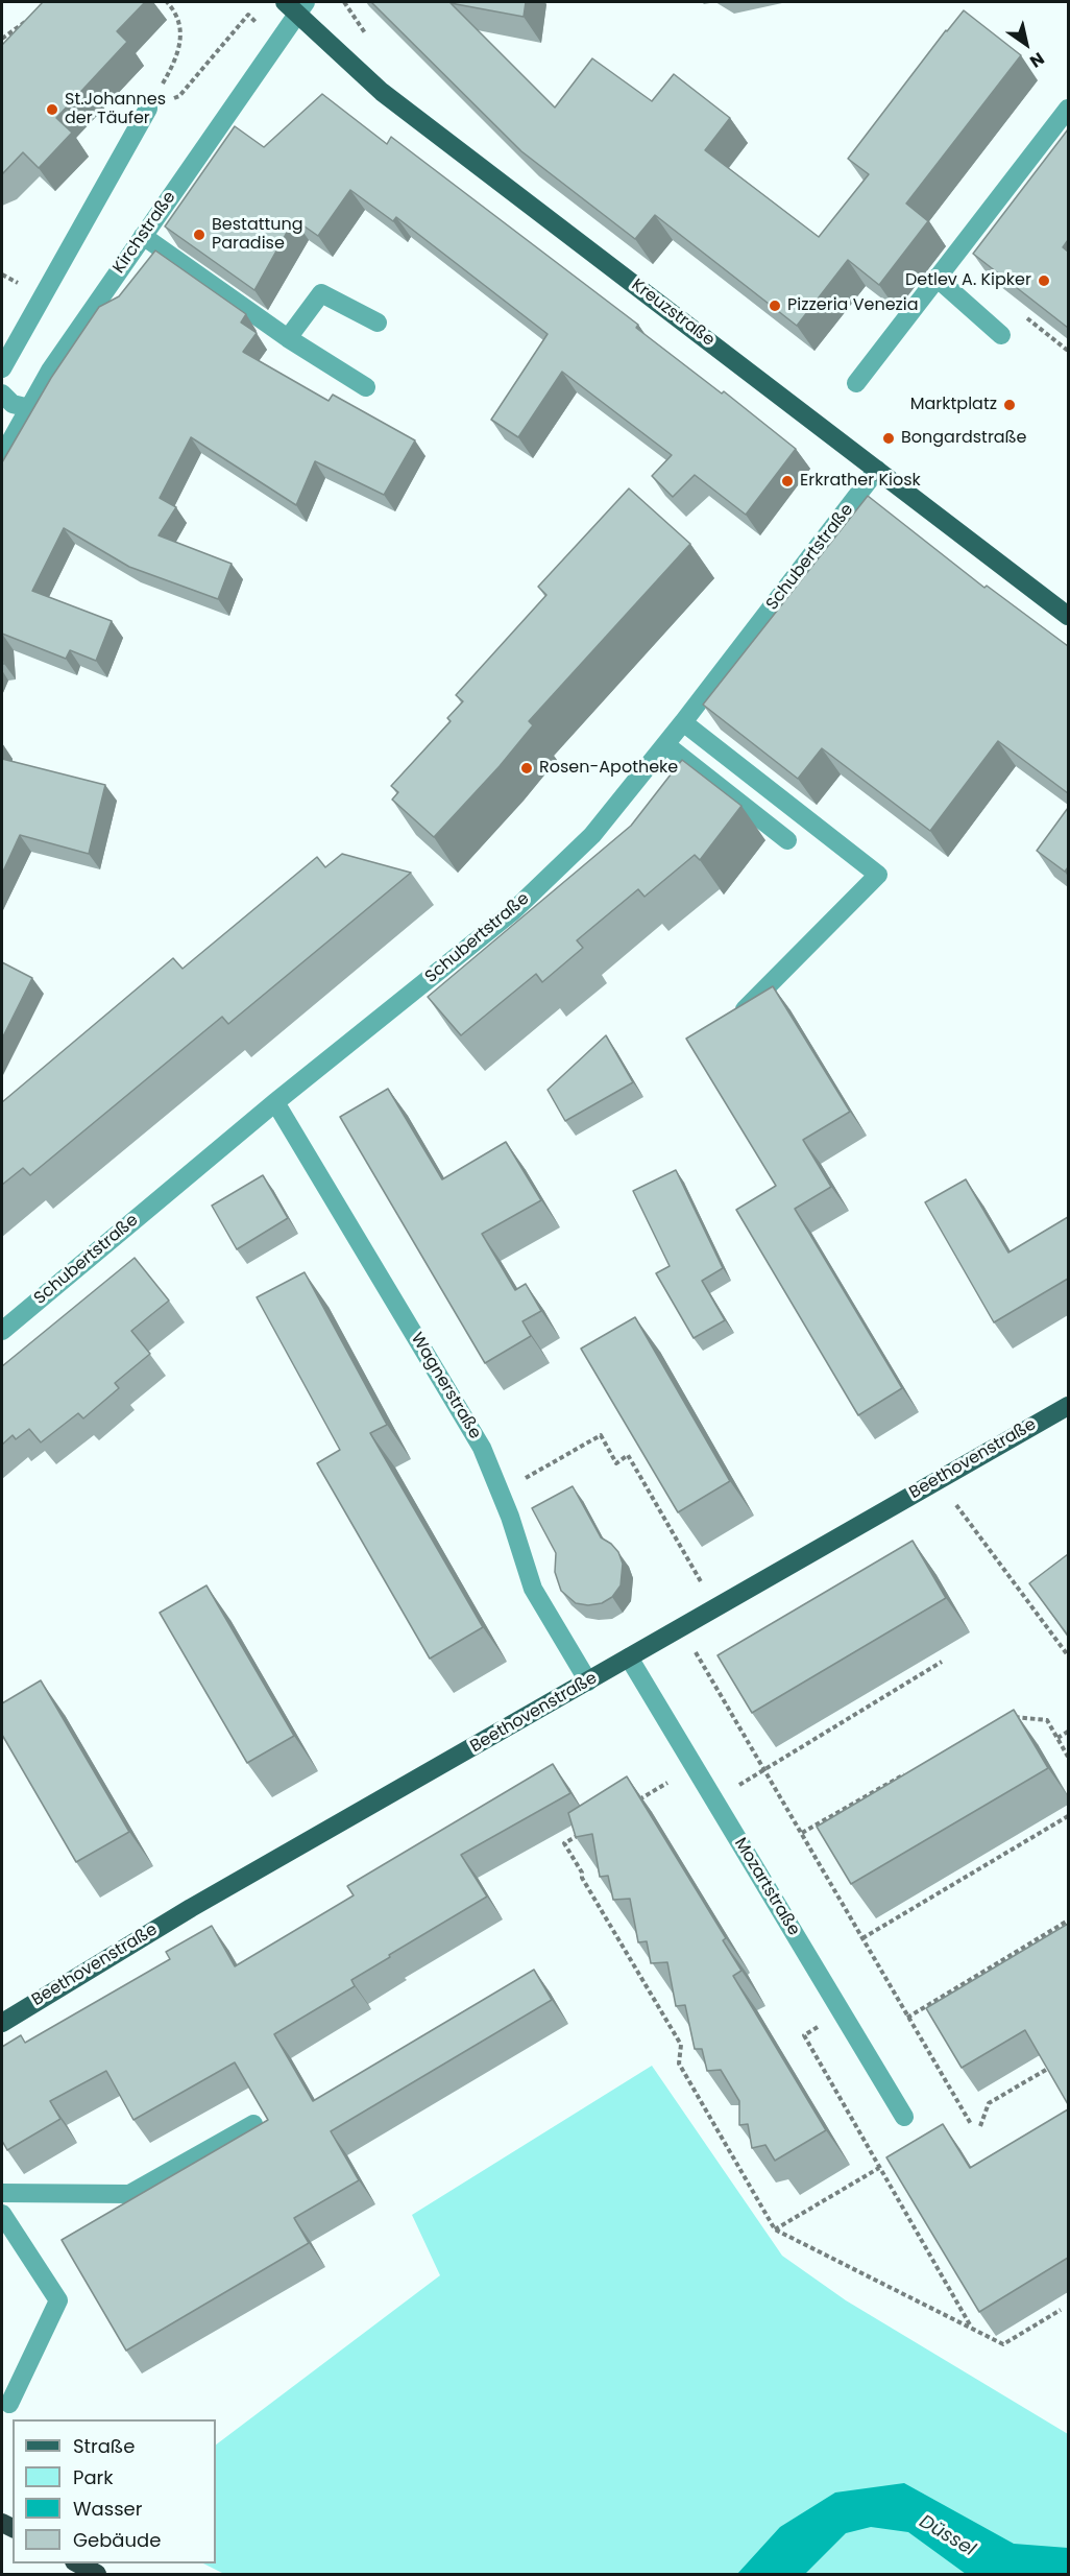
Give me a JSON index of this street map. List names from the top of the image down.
{
  "streets": {
    "main road": ["Kreuzstraße", "Beethovenstraße"],
    "street": [
      "Kirchstraße",
      "Schubertstraße",
      "Wagnerstraße",
      "Mozartstraße"
    ]
  },
  "crossings": [
    ["Kirchstraße", "Kreuzstraße"],
    ["Kreuzstraße", "Schubertstraße"],
    ["Schubertstraße", "Wagnerstraße"],
    ["Wagnerstraße", "Beethovenstraße"],
    ["Beethovenstraße", "Mozartstraße"]
  ],
  "water": ["Düssel"],
  "places": [
    "St.Johannes der Täufer",
    "Bestattung Paradise",
    "Detlev A. Kipker",
    "Pizzeria Venezia",
    "Marktplatz",
    "Bongardstraße",
    "Erkrather Kiosk",
    "Rosen-Apotheke"
  ],
  "legend": [
    "Straße",
    "Park",
    "Wasser",
    "Gebäude"
  ],
  "north": "bottom right"
}
